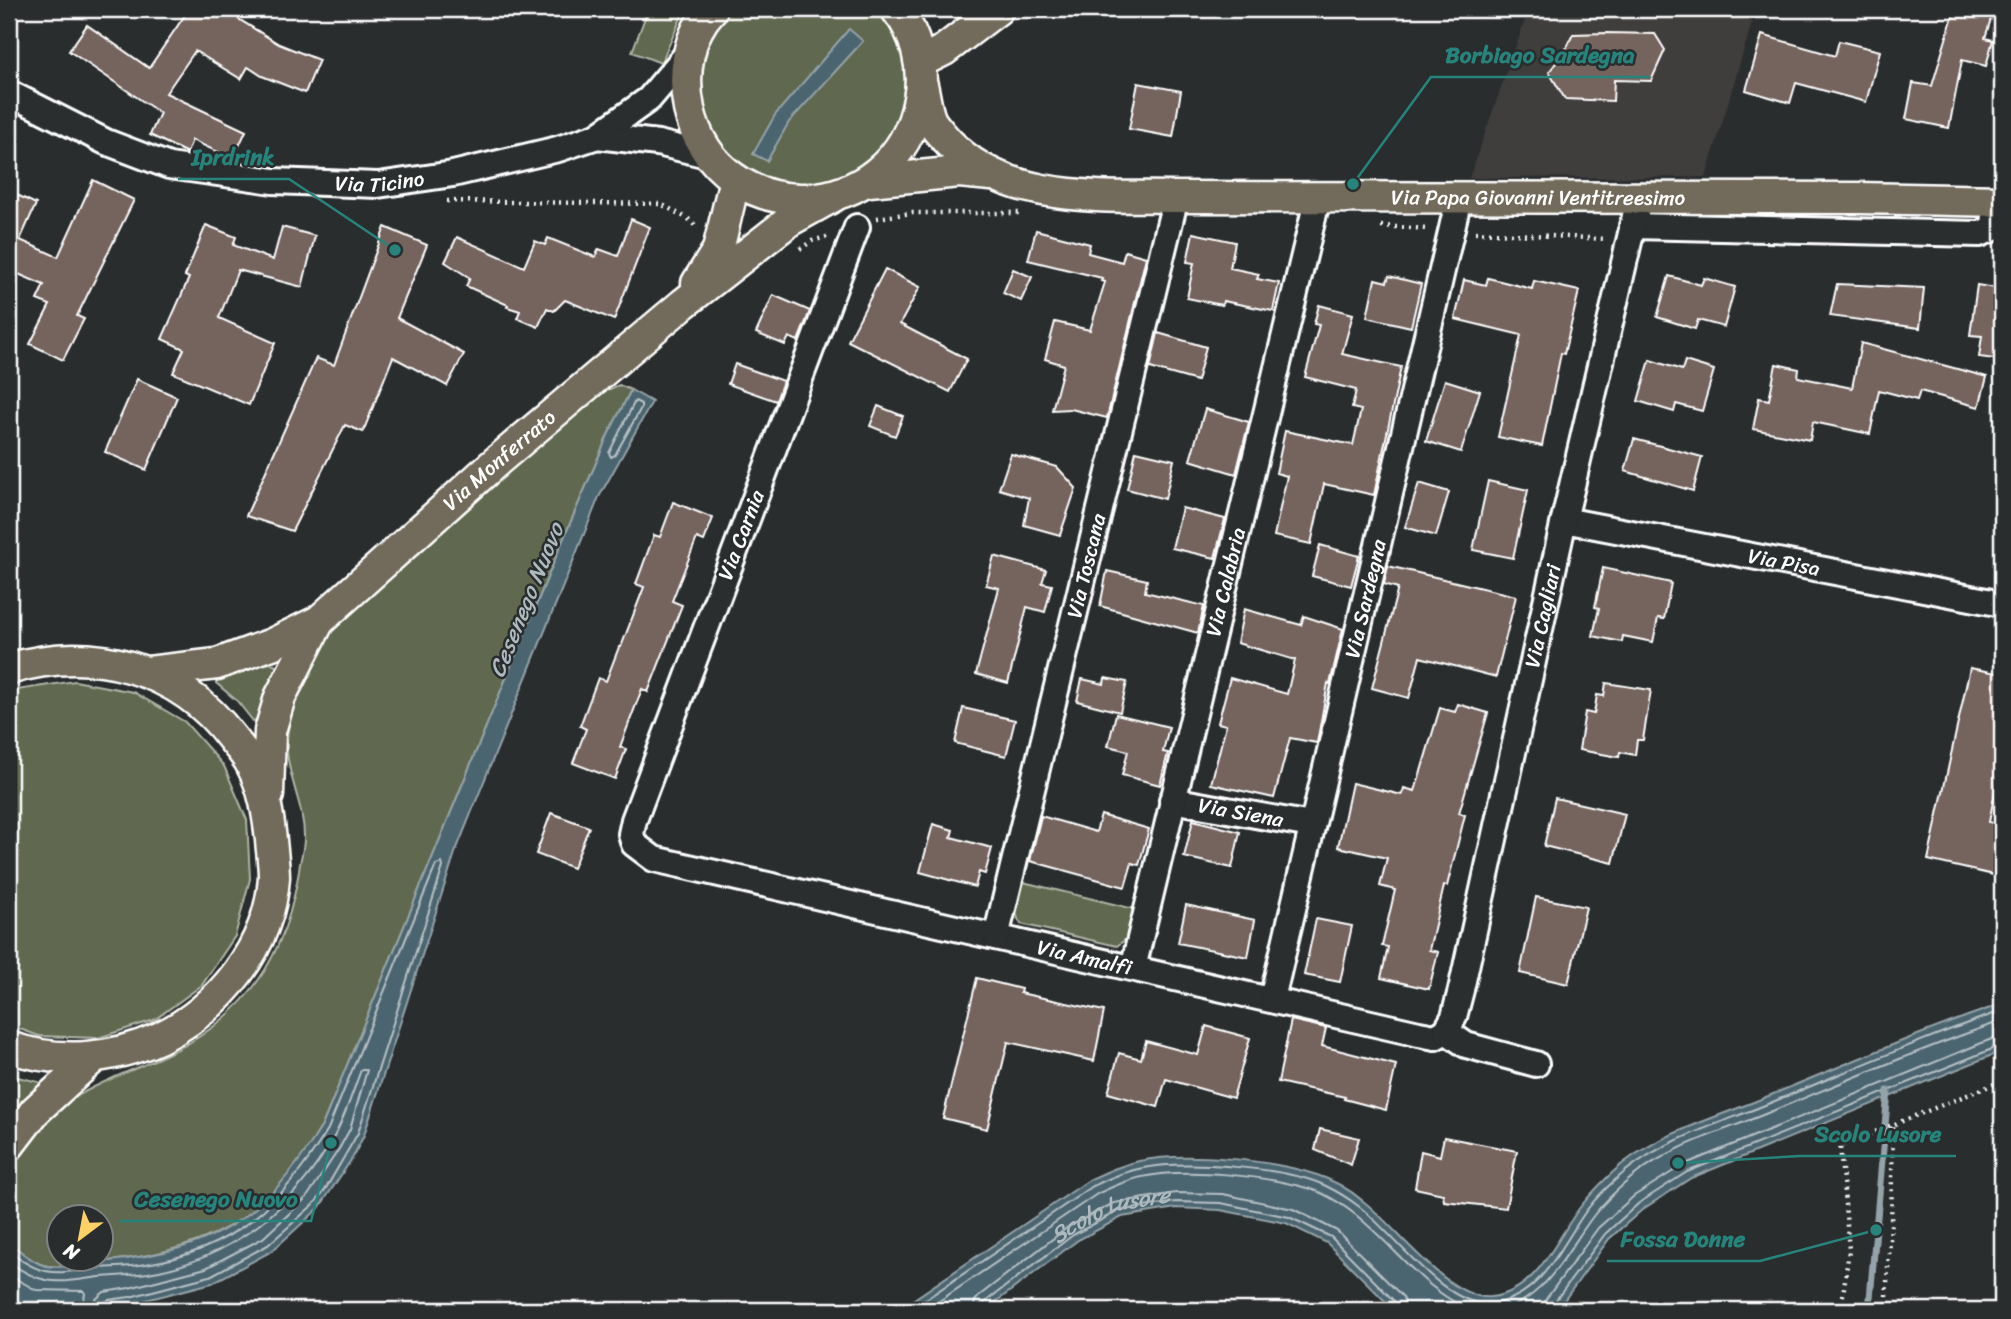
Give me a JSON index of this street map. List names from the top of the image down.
{
  "streets": {
    "main road": ["Via Papa Giovanni Ventitreesimo", "Via Monferrato"],
    "street": [
      "Via Ticino",
      "Via Carnia",
      "Via Pisa",
      "Via Toscana",
      "Via Calabria",
      "Via Sardegna",
      "Via Cagliari",
      "Via Siena",
      "Via Amalfi"
    ]
  },
  "crossings": [
    ["Via Papa Giovanni Ventitreesimo", "Via Toscana"],
    ["Via Papa Giovanni Ventitreesimo", "Via Calabria"],
    ["Via Papa Giovanni Ventitreesimo", "Via Sardegna"],
    ["Via Papa Giovanni Ventitreesimo", "Via Cagliari"],
    ["Via Carnia", "Via Amalfi"],
    ["Via Pisa", "Via Cagliari"],
    ["Via Toscana", "Via Amalfi"],
    ["Via Calabria", "Via Siena"],
    ["Via Calabria", "Via Amalfi"],
    ["Via Sardegna", "Via Siena"],
    ["Via Sardegna", "Via Amalfi"],
    ["Via Cagliari", "Via Amalfi"]
  ],
  "water": ["Cesenego Nuovo", "Scolo Lusore"],
  "places": [
    "Borbiago Sardegna",
    "Iprdrink",
    "Cesenego Nuovo",
    "Scolo Lusore",
    "Fossa Donne"
  ],
  "north": "bottom left"
}
